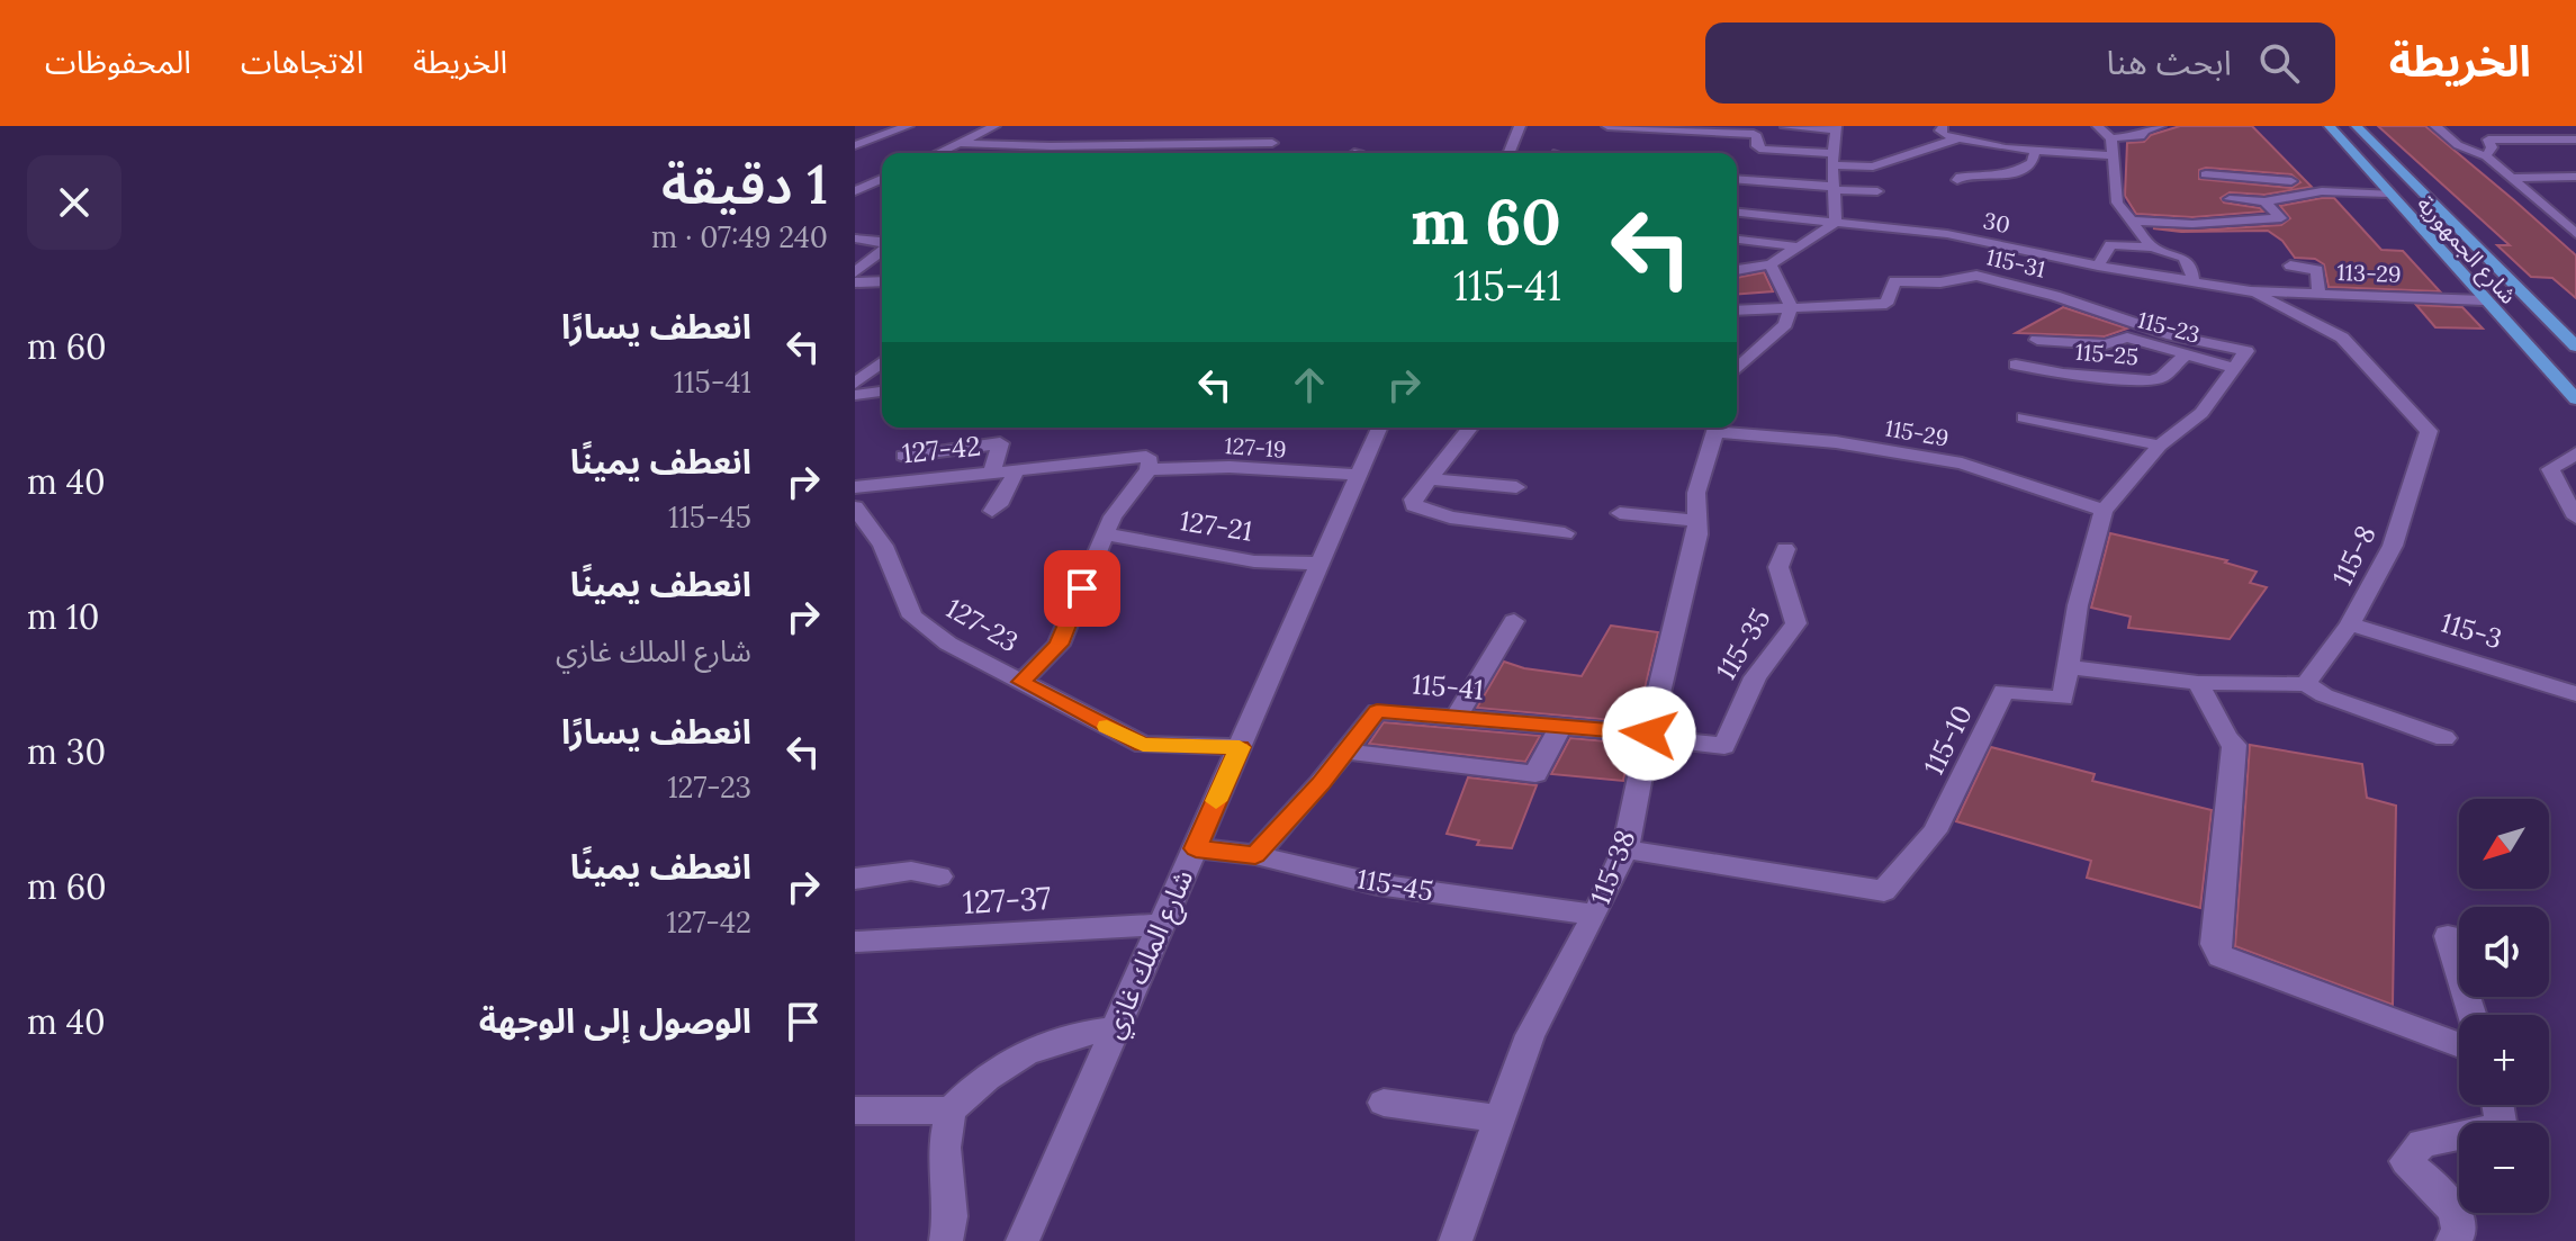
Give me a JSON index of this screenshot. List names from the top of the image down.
{
  "streets": {
    "main road": ["شارع الجمهورية"],
    "street": [
      "30",
      "115-31",
      "113-29",
      "115-23",
      "115-25",
      "115-29",
      "127-19",
      "127-42",
      "127-21",
      "115-8",
      "127-23",
      "115-3",
      "115-35",
      "115-41",
      "115-10",
      "115-38",
      "115-45",
      "127-37",
      "شارع الملك غازي"
    ]
  },
  "crossings": [
    ["30", "113-29"],
    ["30", "115-8"],
    ["شارع الجمهورية", "113-29"],
    ["115-31", "115-23"],
    ["115-31", "115-10"],
    ["113-29", "115-8"],
    ["115-23", "115-25"],
    ["115-23", "115-10"],
    ["115-29", "115-10"],
    ["127-19", "127-42"],
    ["127-19", "شارع الملك غازي"],
    ["127-21", "شارع الملك غازي"],
    ["115-8", "115-3"],
    ["127-23", "شارع الملك غازي"],
    ["115-35", "115-41"],
    ["115-35", "115-38"],
    ["115-41", "115-38"],
    ["115-41", "115-45"],
    ["115-10", "115-38"],
    ["115-38", "115-45"],
    ["115-45", "شارع الملك غازي"],
    ["127-37", "شارع الملك غازي"]
  ],
  "north": "bottom left",
  "page": {
    "header": "الخريطة",
    "search": "ابحث هنا",
    "nav": ["الخريطة", "الاتجاهات", "المحفوظات"],
    "heading": ["1 دقيقة", "240 m · 07:49"],
    "turn": ["60 m", "115-41"],
    "list": [
      {
        "name": "انعطف يسارًا",
        "note": "115-41",
        "value": "60 m"
      },
      {
        "name": "انعطف يمينًا",
        "note": "115-45",
        "value": "40 m"
      },
      {
        "name": "انعطف يمينًا",
        "note": "شارع الملك غازي",
        "value": "10 m"
      },
      {
        "name": "انعطف يسارًا",
        "note": "127-23",
        "value": "30 m"
      },
      {
        "name": "انعطف يمينًا",
        "note": "127-42",
        "value": "60 m"
      },
      {
        "name": "الوصول إلى الوجهة",
        "value": "40 m"
      }
    ],
    "map_buttons": ["+", "−"]
  }
}
